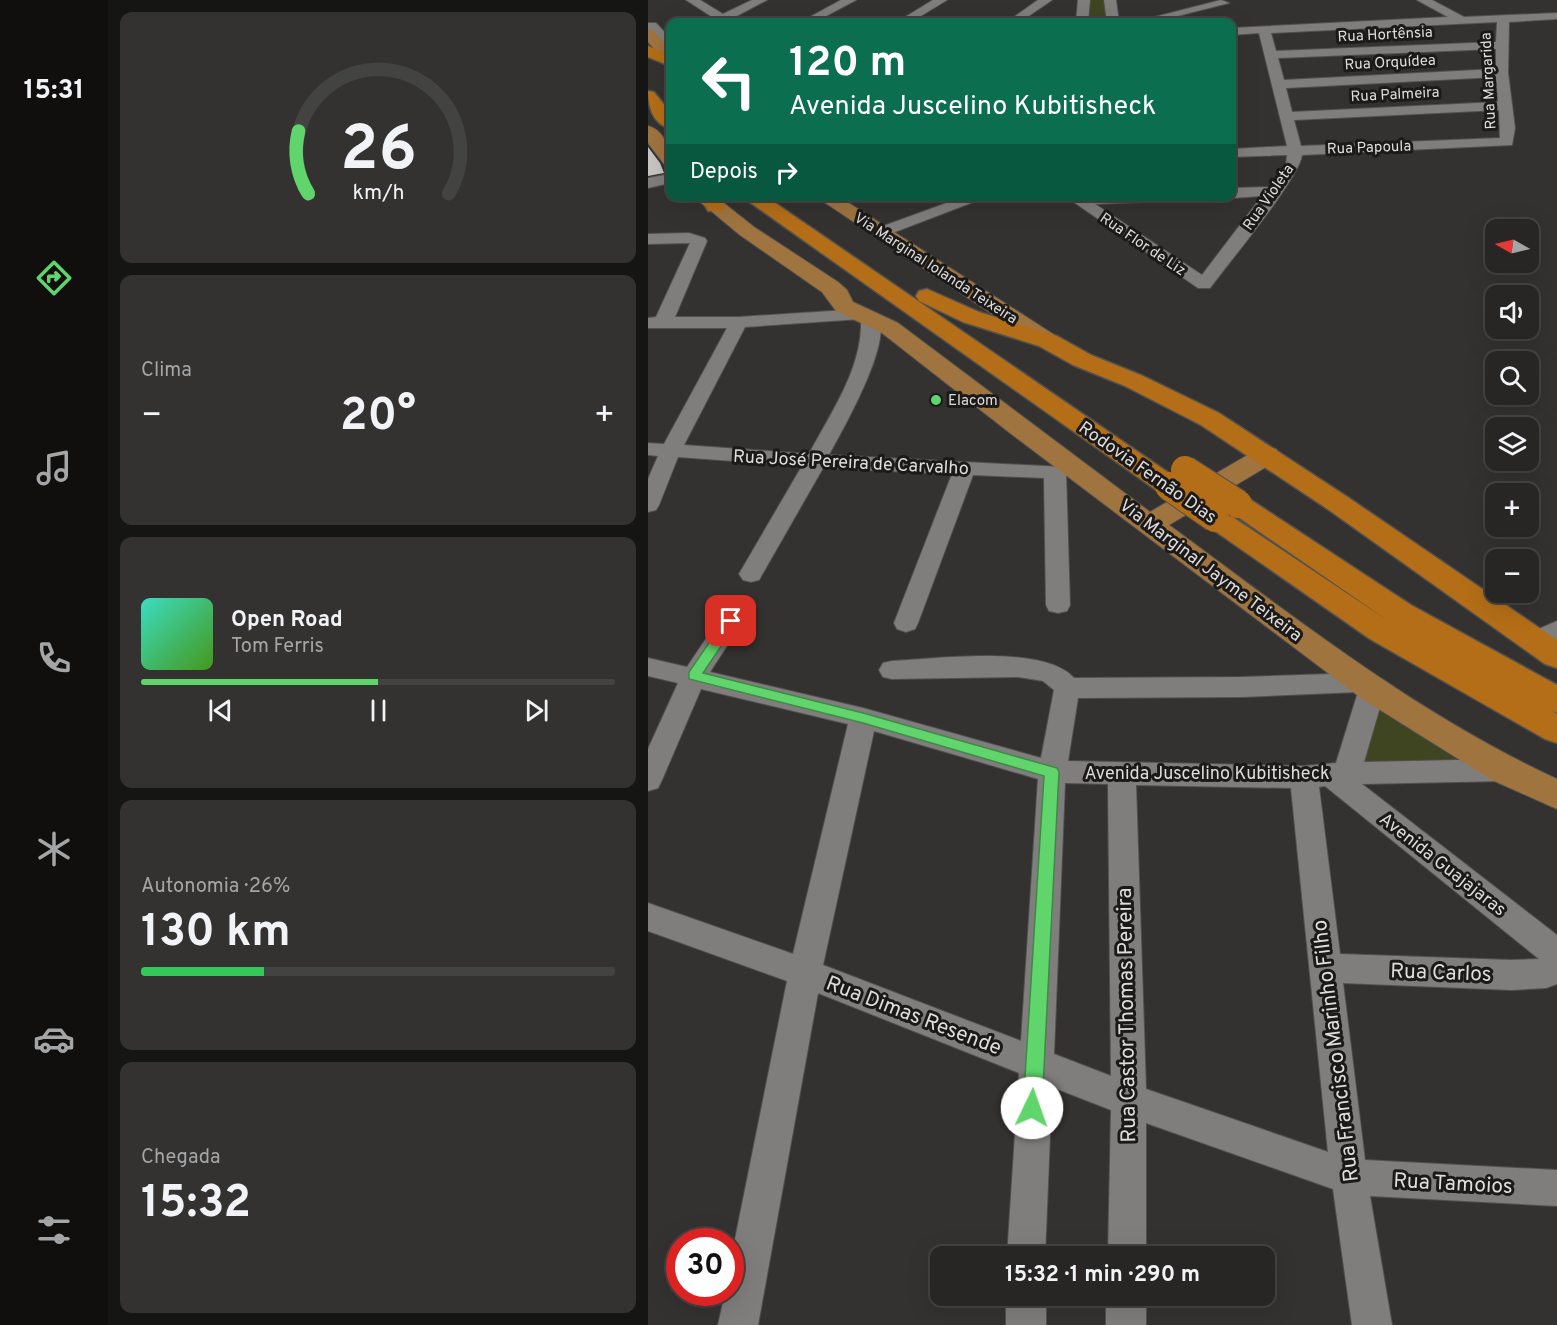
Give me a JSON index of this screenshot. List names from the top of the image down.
{
  "streets": {
    "highway": ["Rodovia Fernão Dias"],
    "main road": ["Via Marginal Iolanda Teixeira", "Via Marginal Jayme Teixeira"],
    "street": [
      "Rua Hortênsia",
      "Rua Orquídea",
      "Rua Margarida",
      "Rua Palmeira",
      "Rua Papoula",
      "Rua Violeta",
      "Rua Flor de Liz",
      "Rua José Pereira de Carvalho",
      "Avenida Juscelino Kubitisheck",
      "Avenida Guajajaras",
      "Rua Carlos",
      "Rua Dimas Resende",
      "Rua Castor Thomas Pereira",
      "Rua Francisco Marinho Filho",
      "Rua Tamoios"
    ]
  },
  "crossings": [
    ["Rua Hortênsia", "Rua Margarida"],
    ["Rua Hortênsia", "Rua Violeta"],
    ["Rua Orquídea", "Rua Margarida"],
    ["Rua Orquídea", "Rua Violeta"],
    ["Rua Margarida", "Rua Palmeira"],
    ["Rua Margarida", "Rua Papoula"],
    ["Rua Palmeira", "Rua Violeta"],
    ["Rua Papoula", "Rua Violeta"],
    ["Rua Violeta", "Rua Flor de Liz"],
    ["Via Marginal Jayme Teixeira", "Avenida Juscelino Kubitisheck"],
    ["Avenida Juscelino Kubitisheck", "Avenida Guajajaras"],
    ["Avenida Juscelino Kubitisheck", "Rua Castor Thomas Pereira"],
    ["Avenida Juscelino Kubitisheck", "Rua Francisco Marinho Filho"],
    ["Avenida Guajajaras", "Rua Francisco Marinho Filho"],
    ["Rua Carlos", "Rua Francisco Marinho Filho"],
    ["Rua Dimas Resende", "Rua Castor Thomas Pereira"],
    ["Rua Dimas Resende", "Rua Francisco Marinho Filho"],
    ["Rua Dimas Resende", "Rua Tamoios"],
    ["Rua Francisco Marinho Filho", "Rua Tamoios"]
  ],
  "places": ["Elacom"],
  "north": "left",
  "page": {
    "tabs": "15:31",
    "turn": ["120 m", "Avenida Juscelino Kubitisheck"],
    "then": "Depois",
    "map_buttons": ["+", "−"],
    "tile": [
      "Clima",
      ["Autonomia · 26%", "130 km"],
      ["Chegada", "15:32"]
    ],
    "heat": ["−", "20°", "+"],
    "song": ["Open Road", "Tom Ferris"],
    "limit": "30",
    "trip": "15:32 · 1 min · 290 m",
    "gauge": ["26", "km/h"]
  }
}
